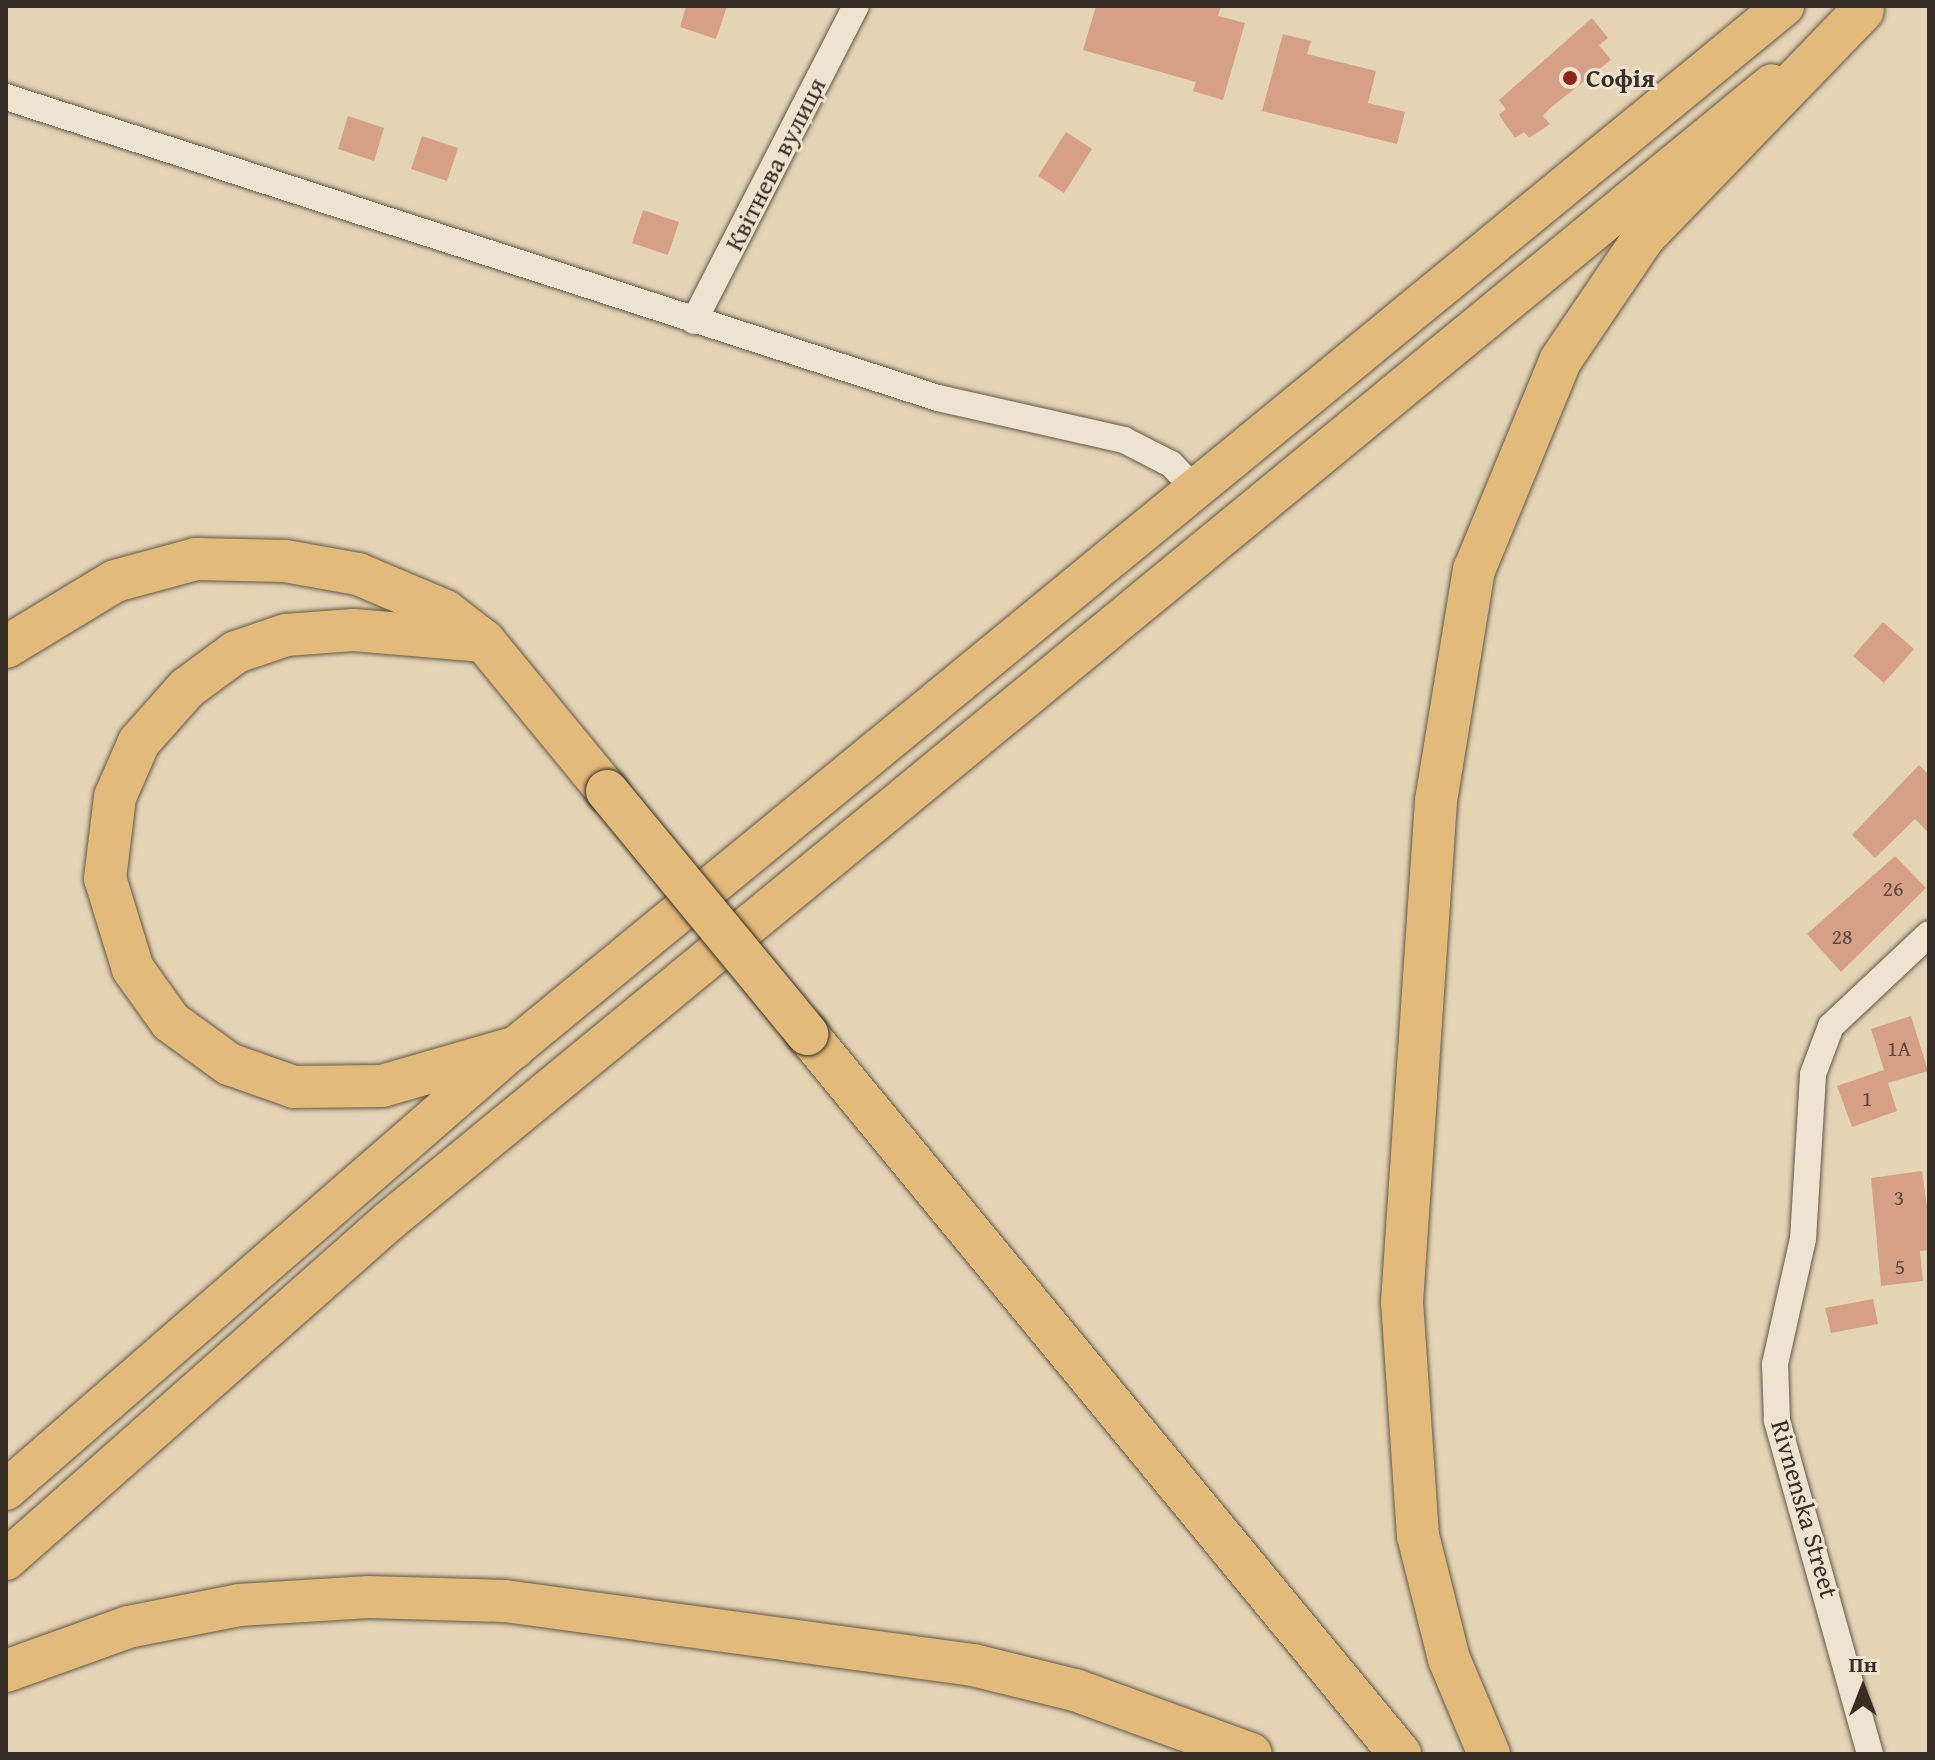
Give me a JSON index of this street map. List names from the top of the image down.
{
  "streets": {
    "street": ["Квітнева вулиця", "Rivnenska Street"]
  },
  "places": ["Софія"],
  "house_numbers": [
    "26",
    "28",
    "1А",
    "1",
    "3",
    "5"
  ],
  "north": "top"
}
